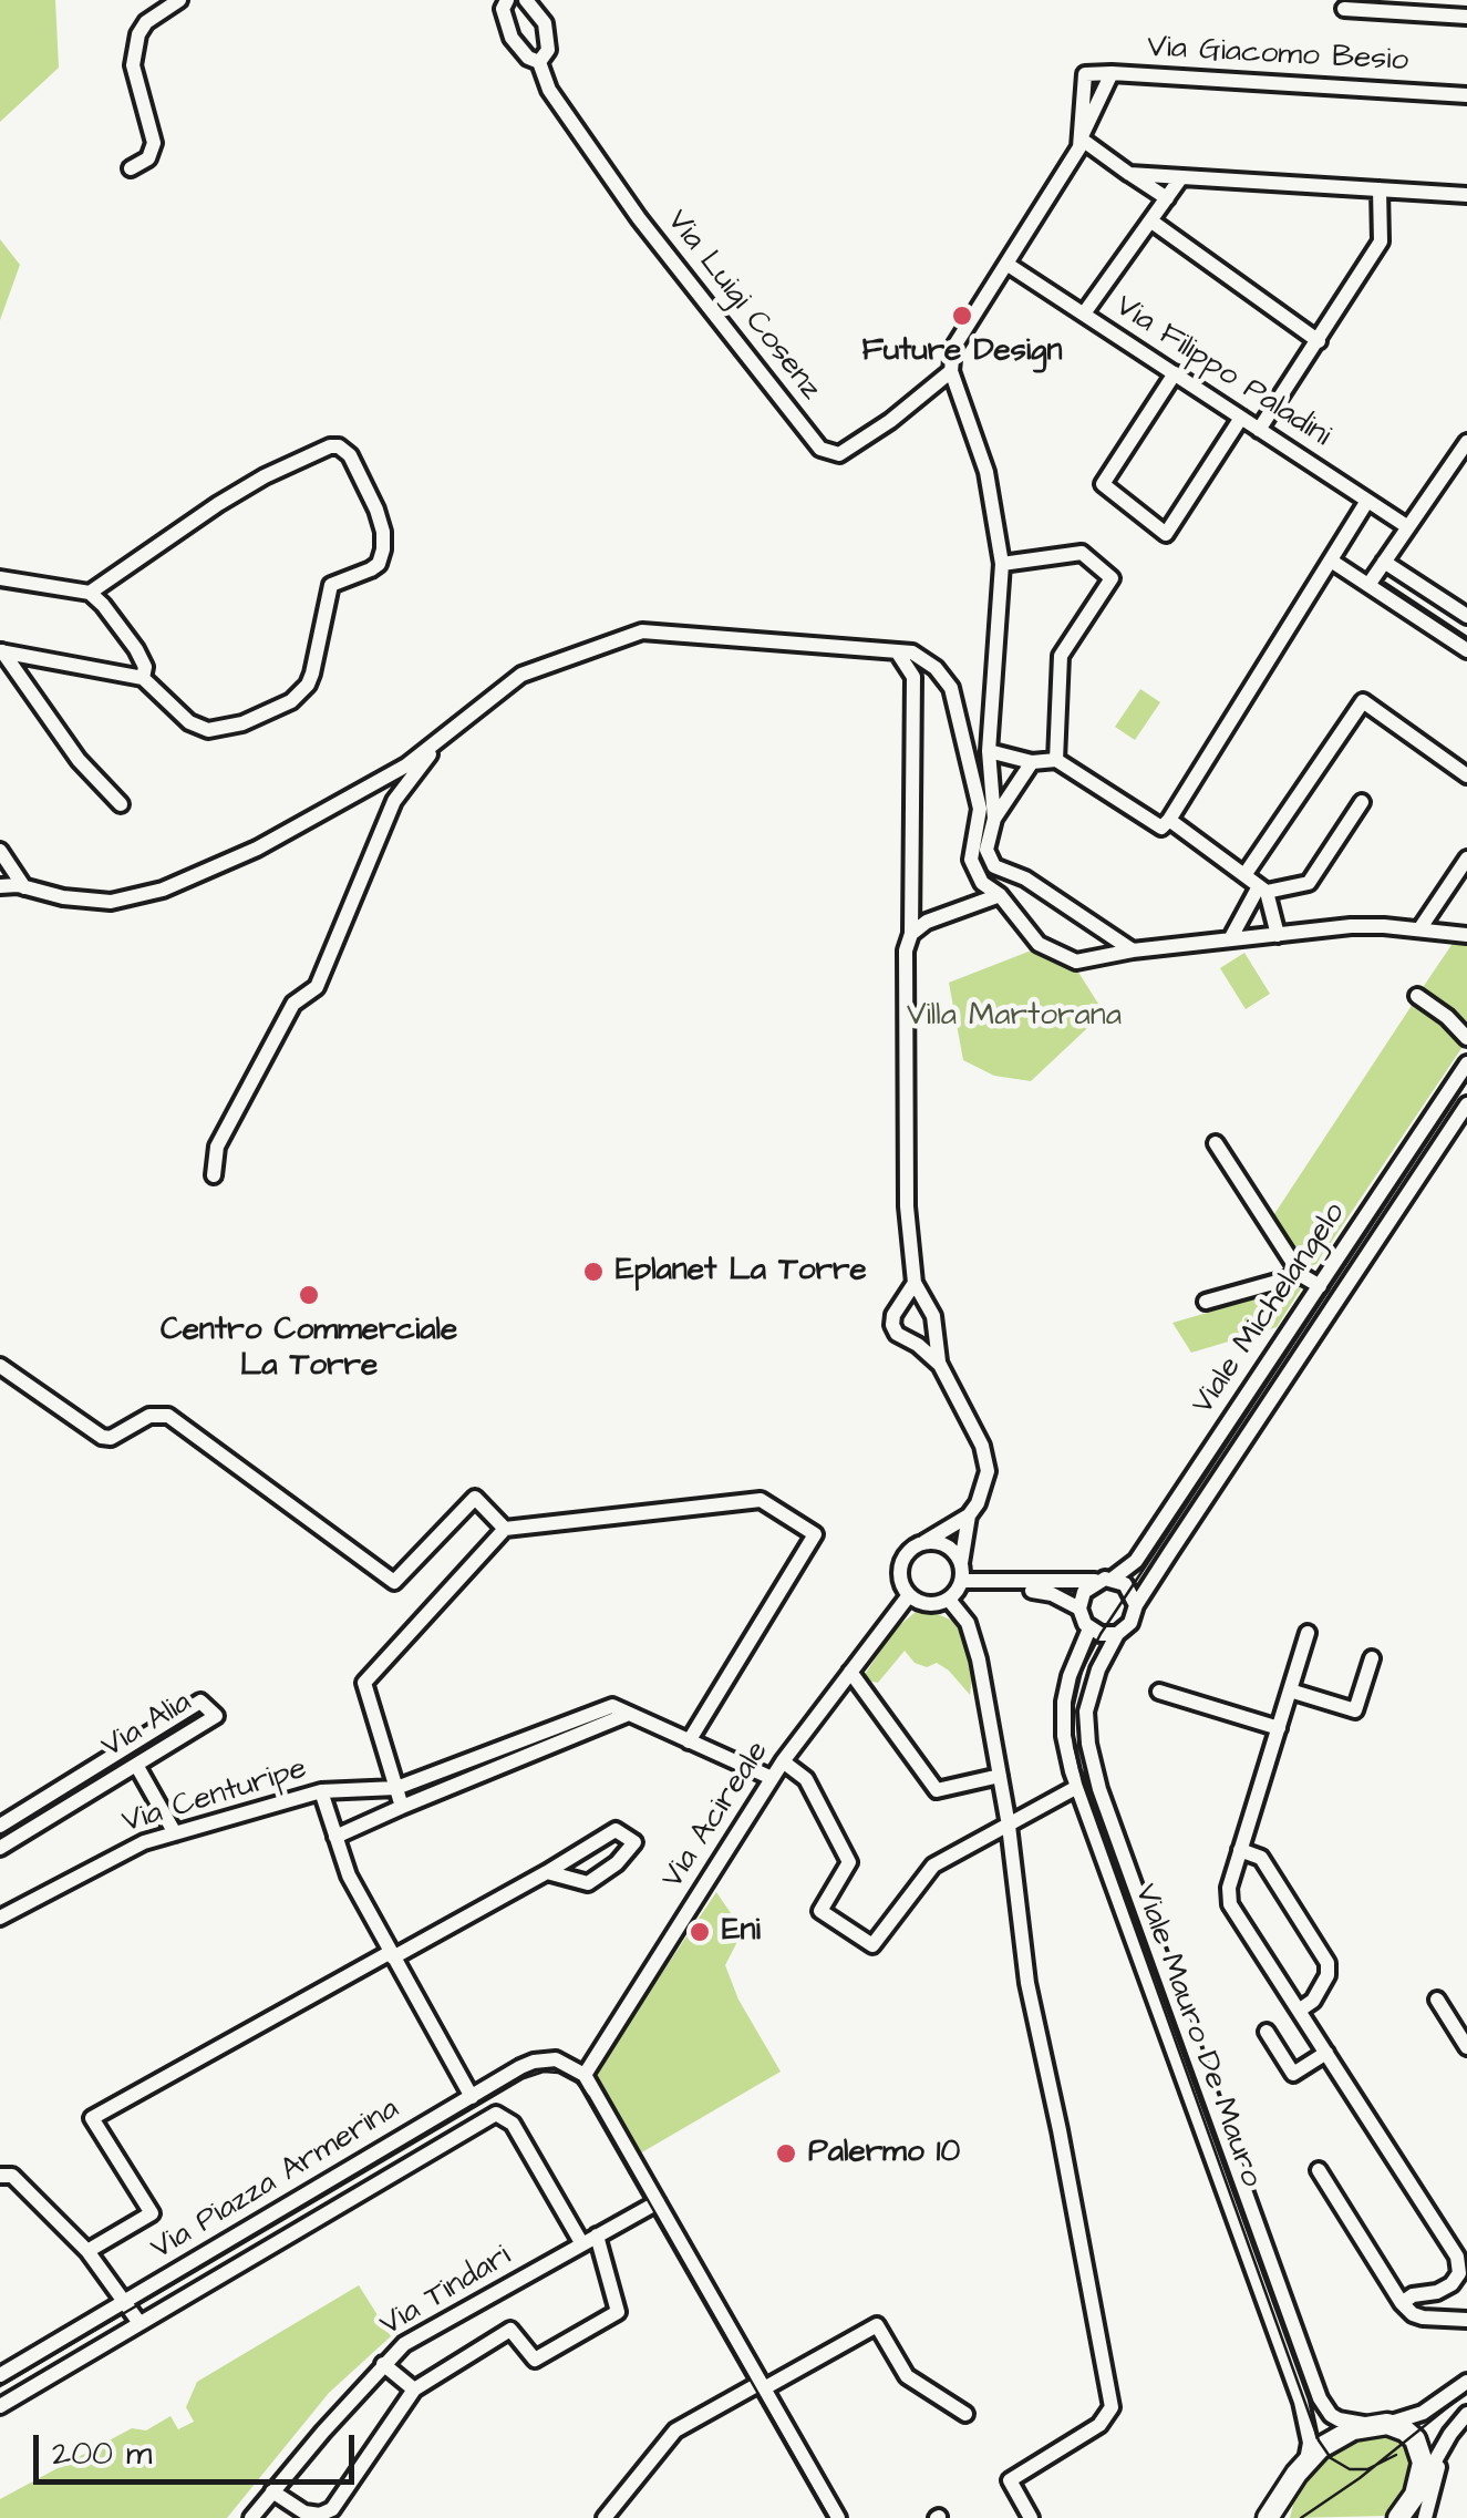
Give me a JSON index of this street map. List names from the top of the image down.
{
  "streets": {
    "street": [
      "Via Giacomo Besio",
      "Via Luigi Cosenz",
      "Via Filippo Paladini",
      "Viale Michelangelo",
      "Via Alia",
      "Via Centuripe",
      "Via Acireale",
      "Viale Mauro De Mauro",
      "Via Piazza Armerina",
      "Via Tindari"
    ]
  },
  "crossings": [
    ["Viale Michelangelo", "Viale Mauro De Mauro"],
    ["Via Acireale", "Via Piazza Armerina"],
    ["Via Piazza Armerina", "Via Tindari"]
  ],
  "parks": ["Villa Martorana"],
  "places": [
    "Future Design",
    "Eplanet La Torre",
    "Centro Commerciale La Torre",
    "Eni",
    "Palermo 10"
  ],
  "scale_bar": "200 m"
}
